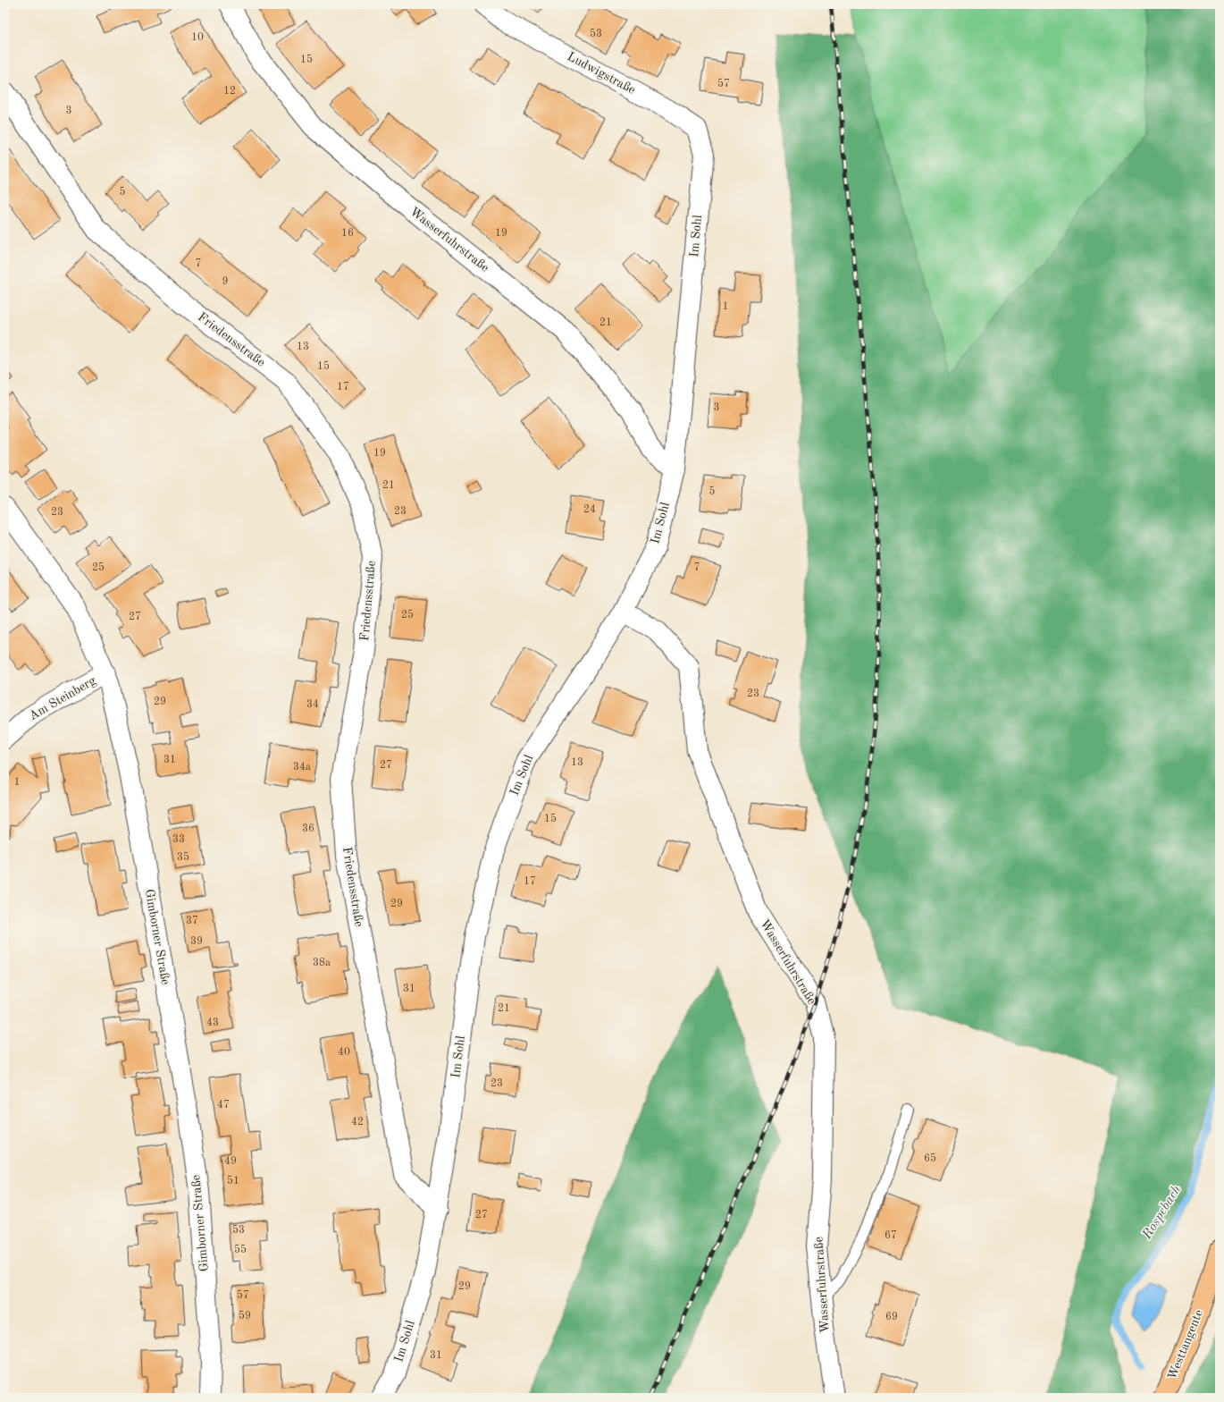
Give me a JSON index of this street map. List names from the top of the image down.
{
  "streets": {
    "main road": ["Westtangente"],
    "street": [
      "Ludwigstraße",
      "Im Sohl",
      "Wasserfuhrstraße",
      "Friedensstraße",
      "Am Steinberg",
      "Gimborner Straße"
    ]
  },
  "crossings": [
    ["Ludwigstraße", "Im Sohl"],
    ["Im Sohl", "Wasserfuhrstraße"],
    ["Im Sohl", "Friedensstraße"],
    ["Am Steinberg", "Gimborner Straße"]
  ],
  "water": ["Rospebach"],
  "house_numbers": [
    "53",
    "10",
    "15",
    "57",
    "12",
    "3",
    "5",
    "16",
    "19",
    "7",
    "9",
    "1",
    "21",
    "13",
    "15",
    "17",
    "3",
    "19",
    "21",
    "5",
    "24",
    "23",
    "23",
    "25",
    "7",
    "25",
    "27",
    "23",
    "29",
    "34",
    "31",
    "13",
    "27",
    "34a",
    "1",
    "15",
    "36",
    "33",
    "35",
    "17",
    "29",
    "37",
    "39",
    "38a",
    "31",
    "21",
    "43",
    "40",
    "23",
    "47",
    "42",
    "65",
    "49",
    "51",
    "27",
    "53",
    "67",
    "55",
    "29",
    "57",
    "59",
    "69",
    "31"
  ]
}
